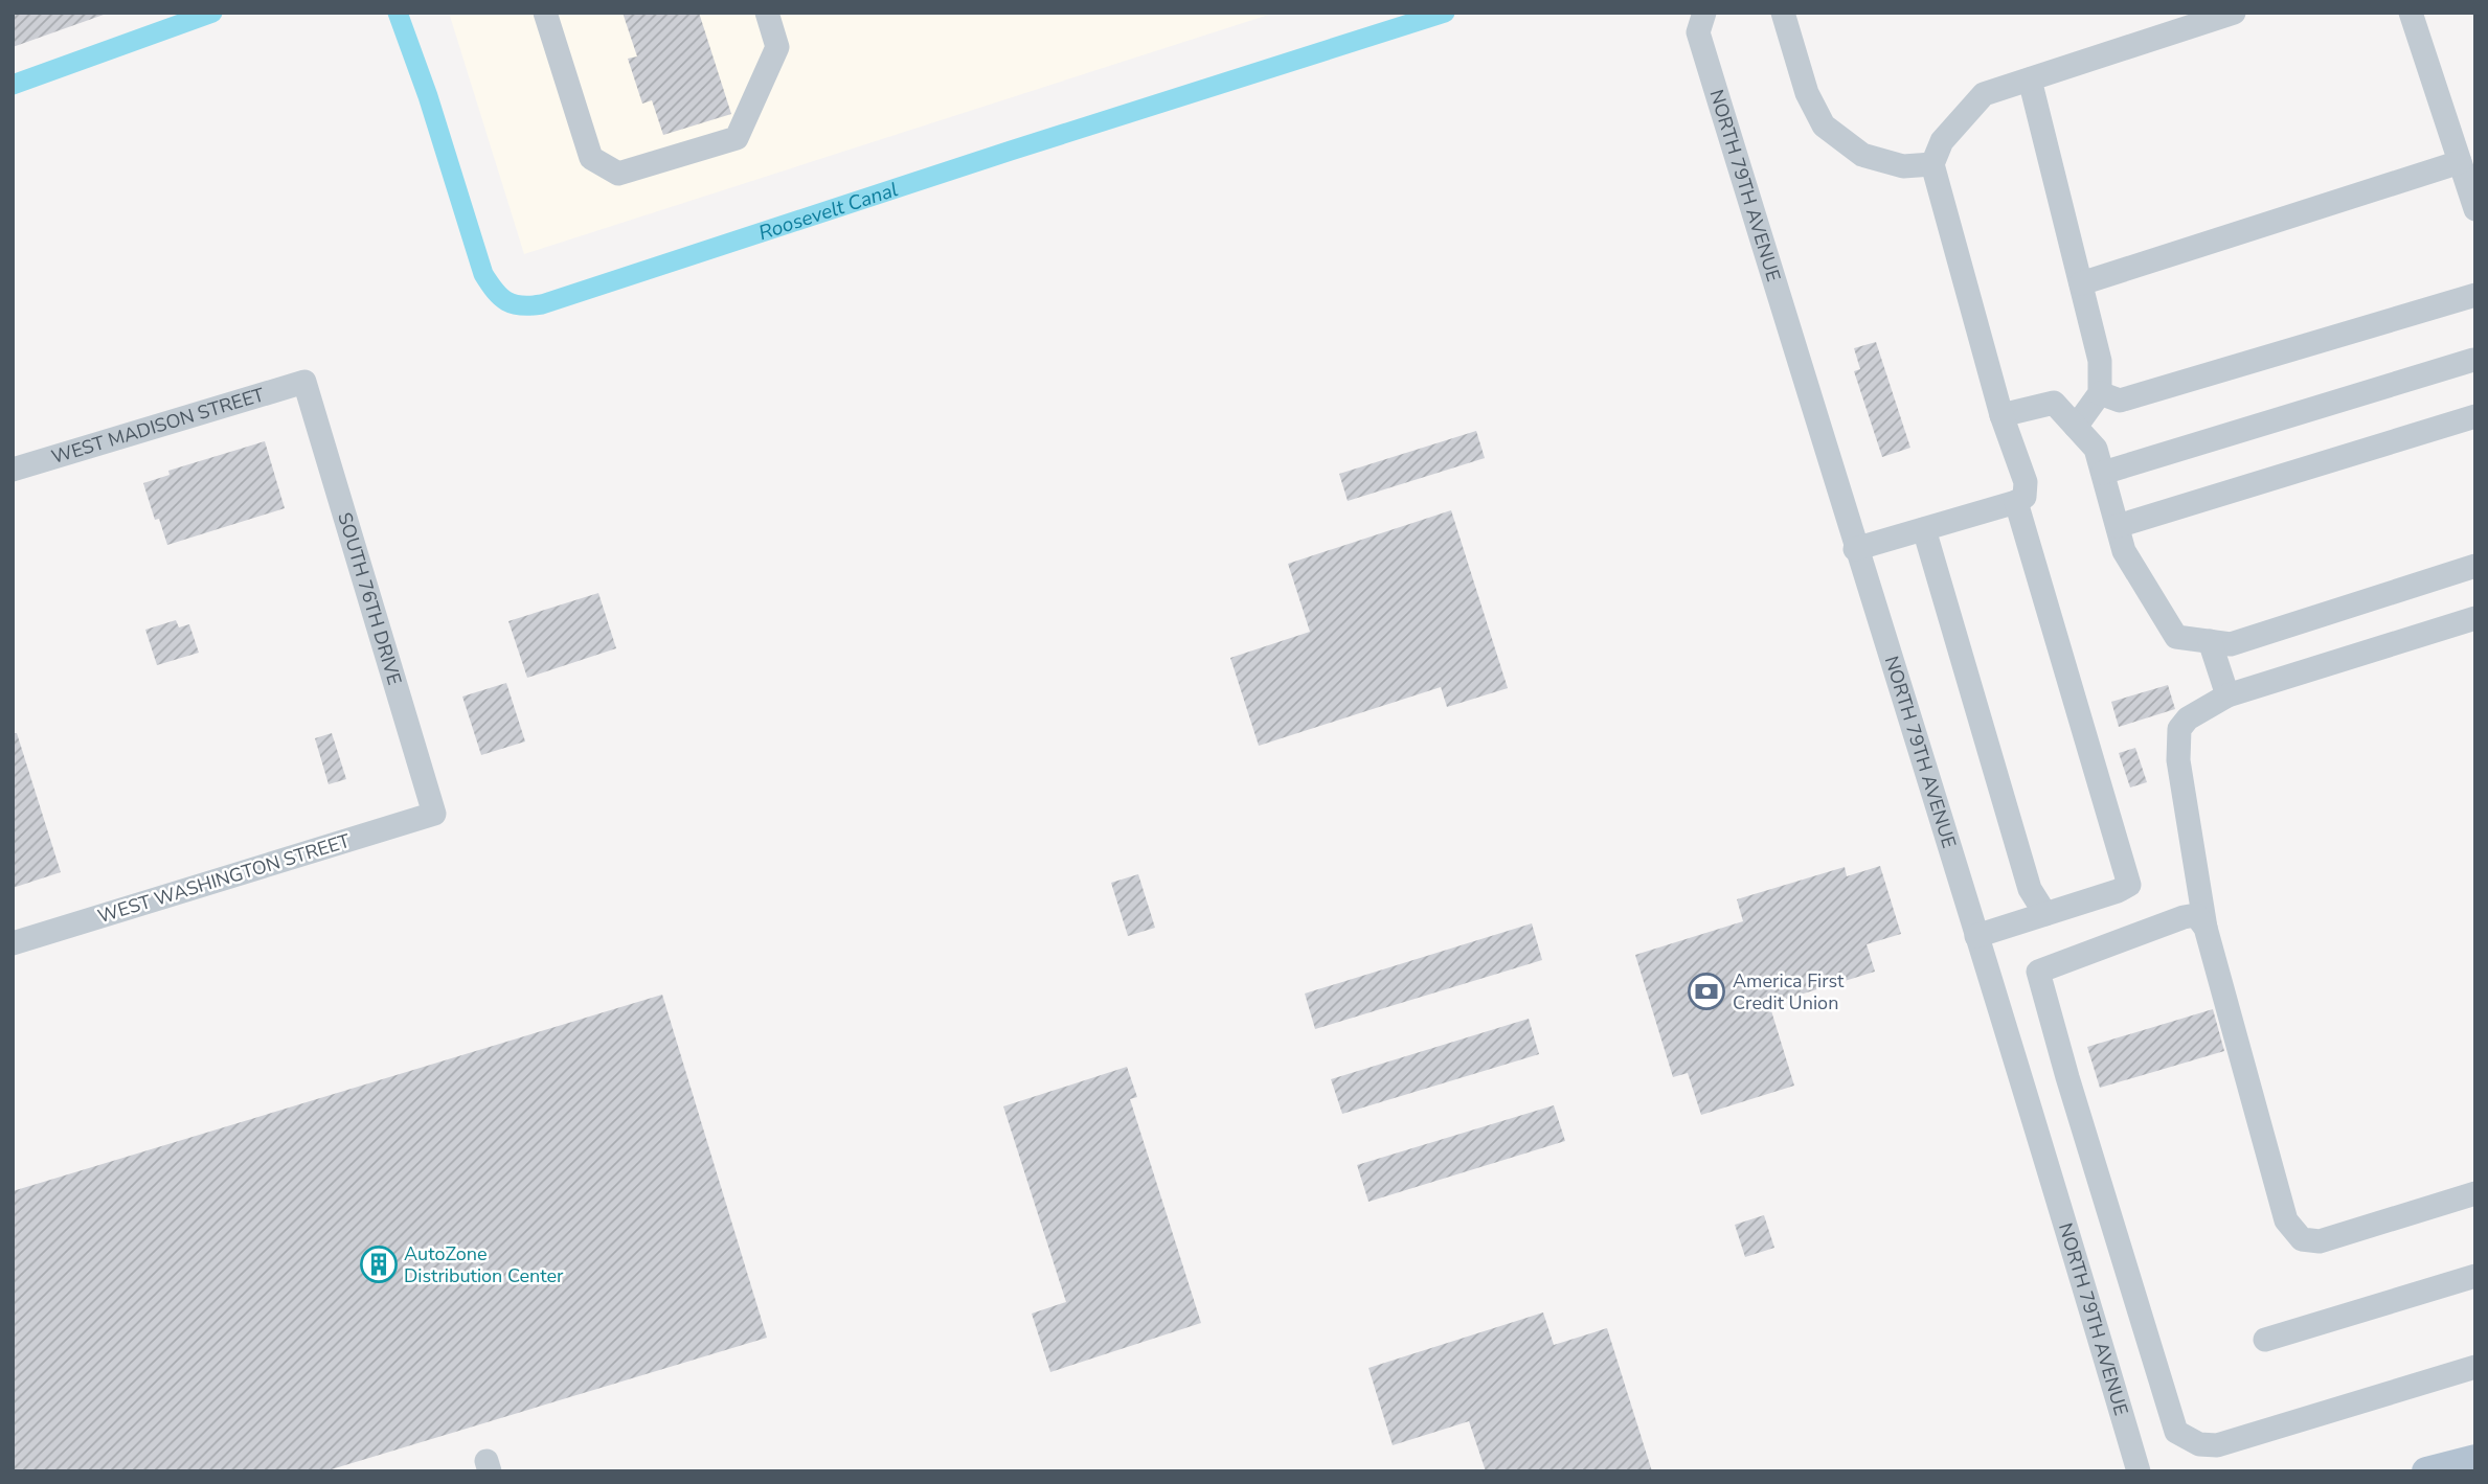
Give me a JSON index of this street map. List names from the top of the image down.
{
  "streets": {
    "street": [
      "NORTH 79TH AVENUE",
      "WEST MADISON STREET",
      "SOUTH 76TH DRIVE",
      "WEST WASHINGTON STREET"
    ]
  },
  "crossings": [
    ["WEST MADISON STREET", "SOUTH 76TH DRIVE"],
    ["SOUTH 76TH DRIVE", "WEST WASHINGTON STREET"]
  ],
  "water": ["Roosevelt Canal"],
  "places": {
    "bank": ["America First Credit Union"],
    "building": ["AutoZone Distribution Center"]
  }
}
